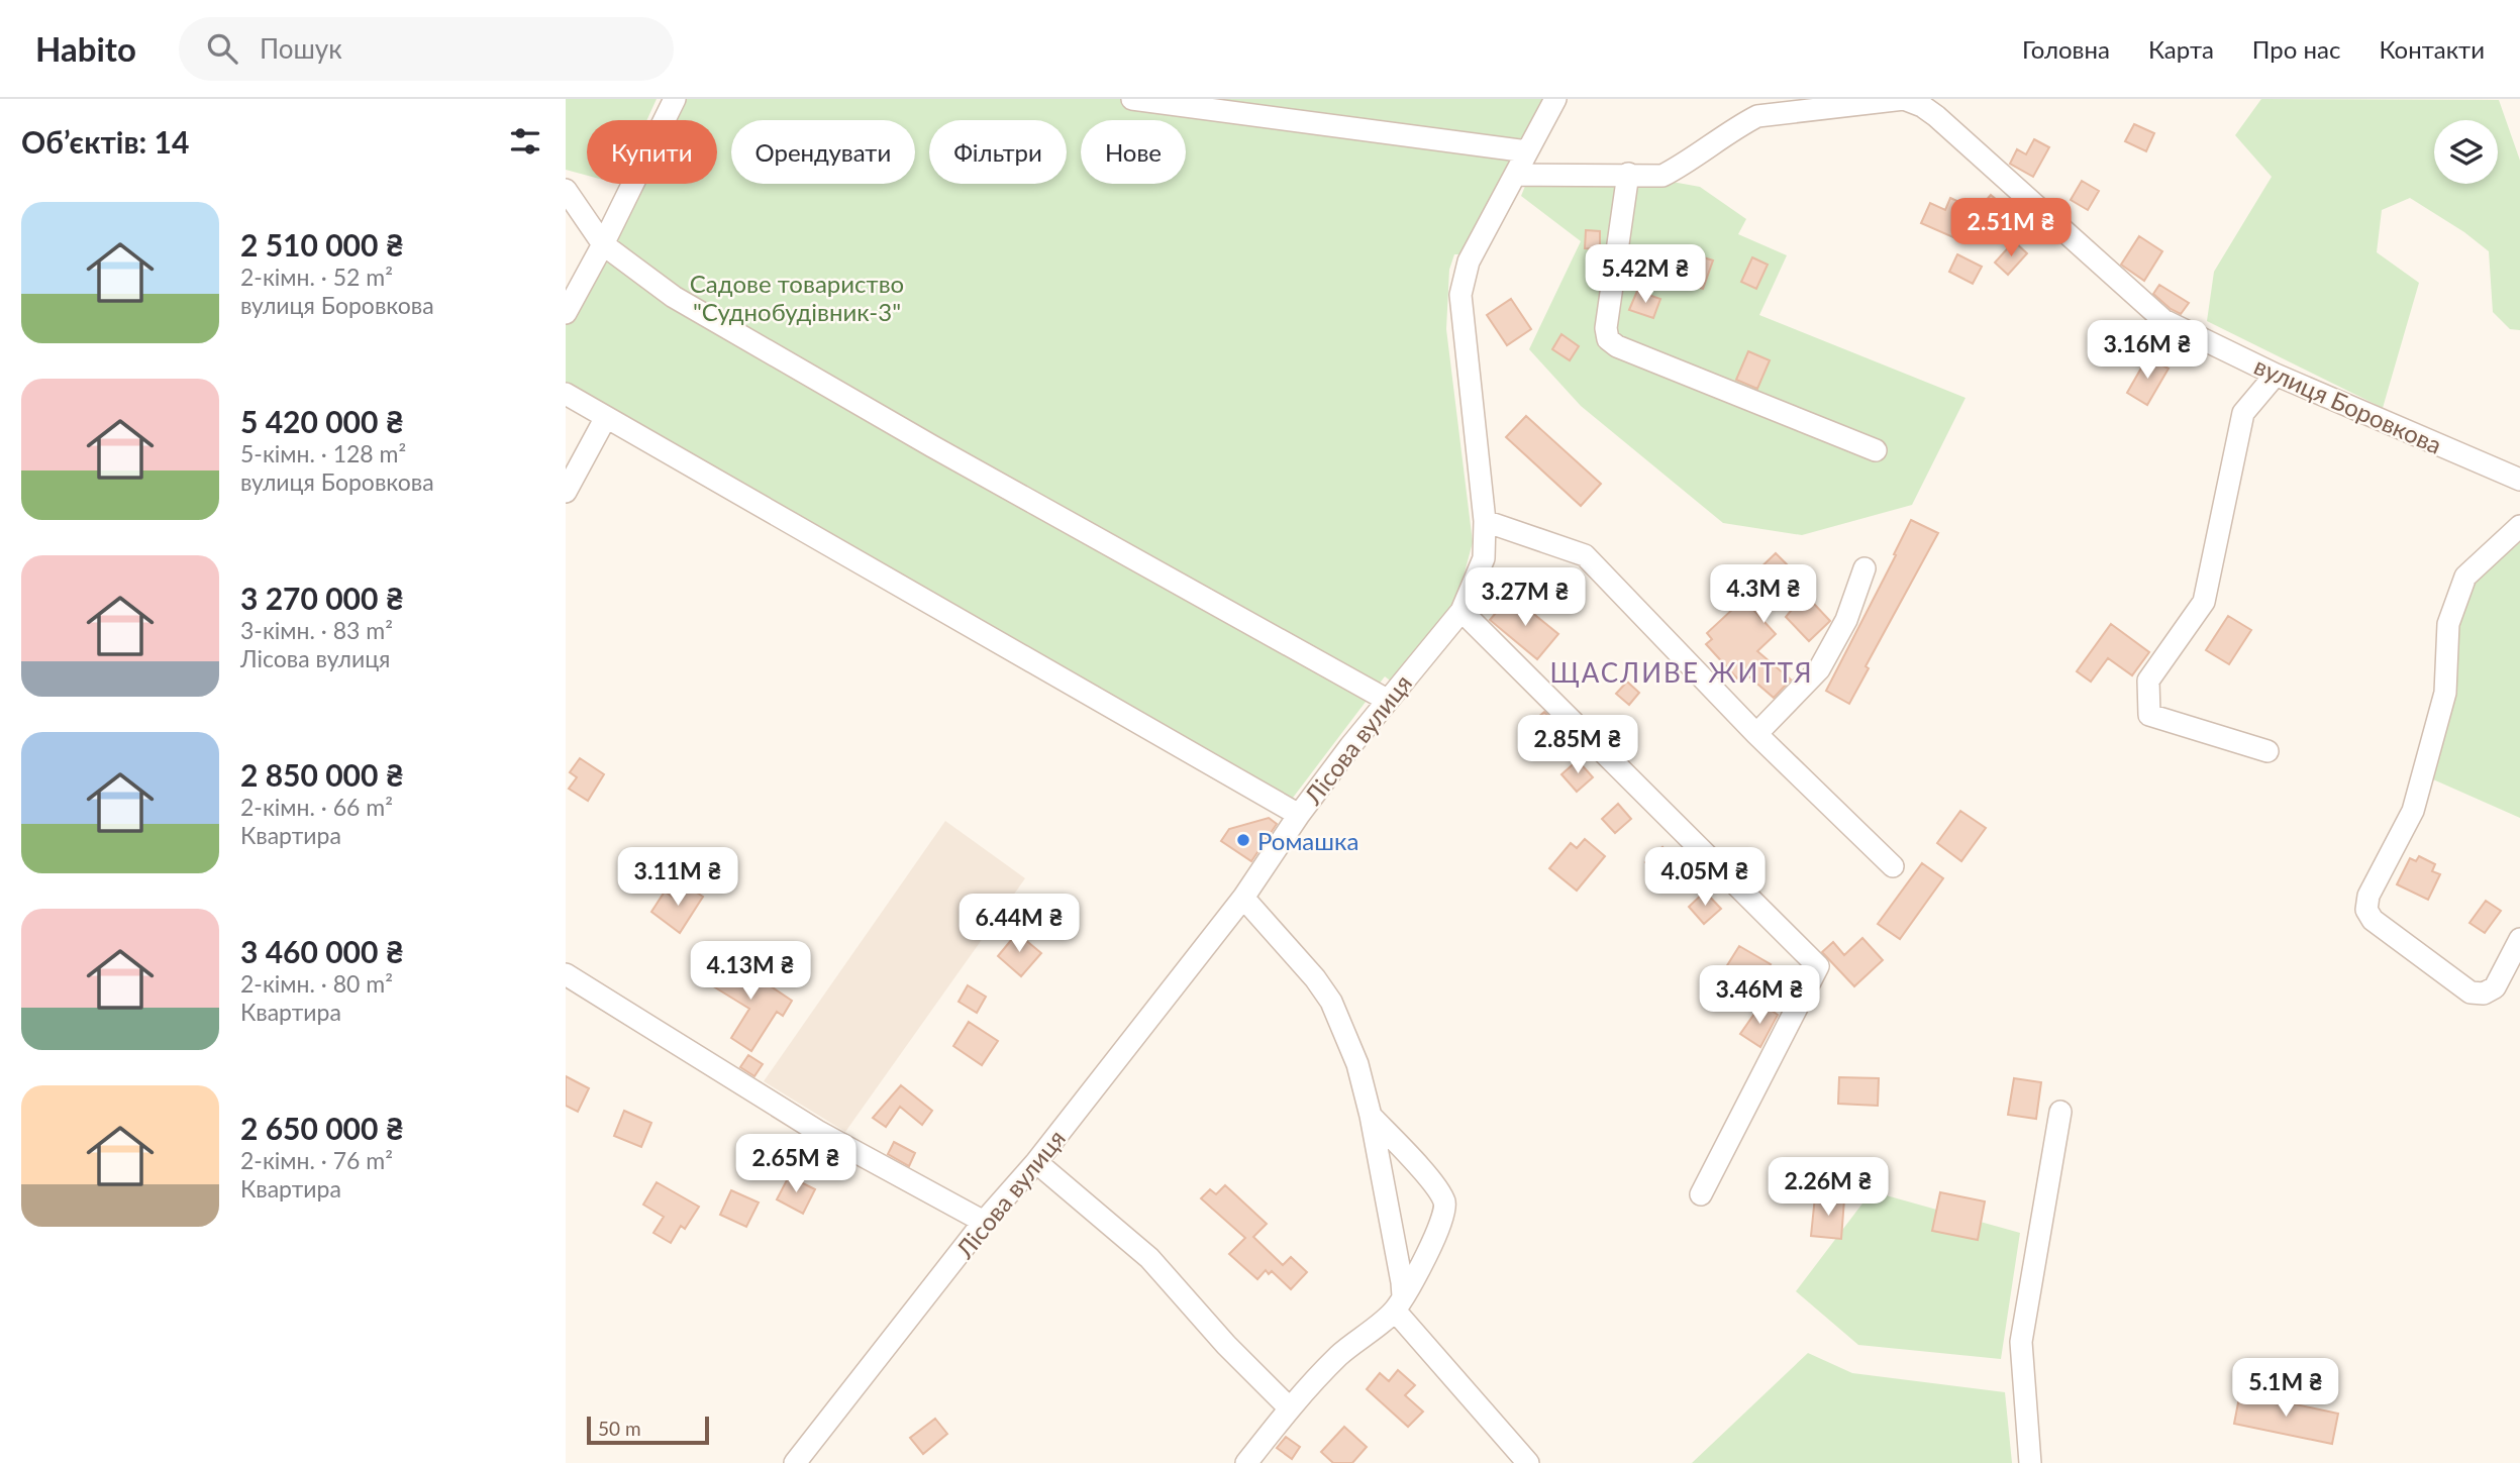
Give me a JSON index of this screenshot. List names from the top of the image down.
{
  "streets": {
    "street": ["вулиця Боровкова", "Лісова вулиця"]
  },
  "crossings": [
    ["вулиця Боровкова", "Лісова вулиця"]
  ],
  "districts": ["ЩАСЛИВЕ ЖИТТЯ"],
  "parks": ["Садове товариство \"Суднобудівник-3\""],
  "places": ["Ромашка"],
  "scale_bar": "50 m",
  "page": {
    "header": "Habito",
    "search": "Пошук",
    "nav": [
      "Головна",
      "Карта",
      "Про нас",
      "Контакти"
    ],
    "heading": "Об’єктів: 14",
    "chip": [
      "Купити",
      "Орендувати",
      "Фільтри",
      "Нове"
    ],
    "list": [
      {
        "name": "2 510 000 ₴",
        "note": "2-кімн. · 52 m² · вулиця Боровкова"
      },
      {
        "name": "5 420 000 ₴",
        "note": "5-кімн. · 128 m² · вулиця Боровкова"
      },
      {
        "name": "3 270 000 ₴",
        "note": "3-кімн. · 83 m² · Лісова вулиця"
      },
      {
        "name": "2 850 000 ₴",
        "note": "2-кімн. · 66 m² · Квартира"
      },
      {
        "name": "3 460 000 ₴",
        "note": "2-кімн. · 80 m² · Квартира"
      },
      {
        "name": "2 650 000 ₴",
        "note": "2-кімн. · 76 m² · Квартира"
      }
    ],
    "price": [
      "2.51M ₴",
      "5.42M ₴",
      "3.16M ₴",
      "4.3M ₴",
      "3.27M ₴",
      "2.85M ₴",
      "3.11M ₴",
      "4.05M ₴",
      "6.44M ₴",
      "4.13M ₴",
      "3.46M ₴",
      "2.65M ₴",
      "2.26M ₴",
      "5.1M ₴"
    ],
    "scale": "50 m"
  }
}
